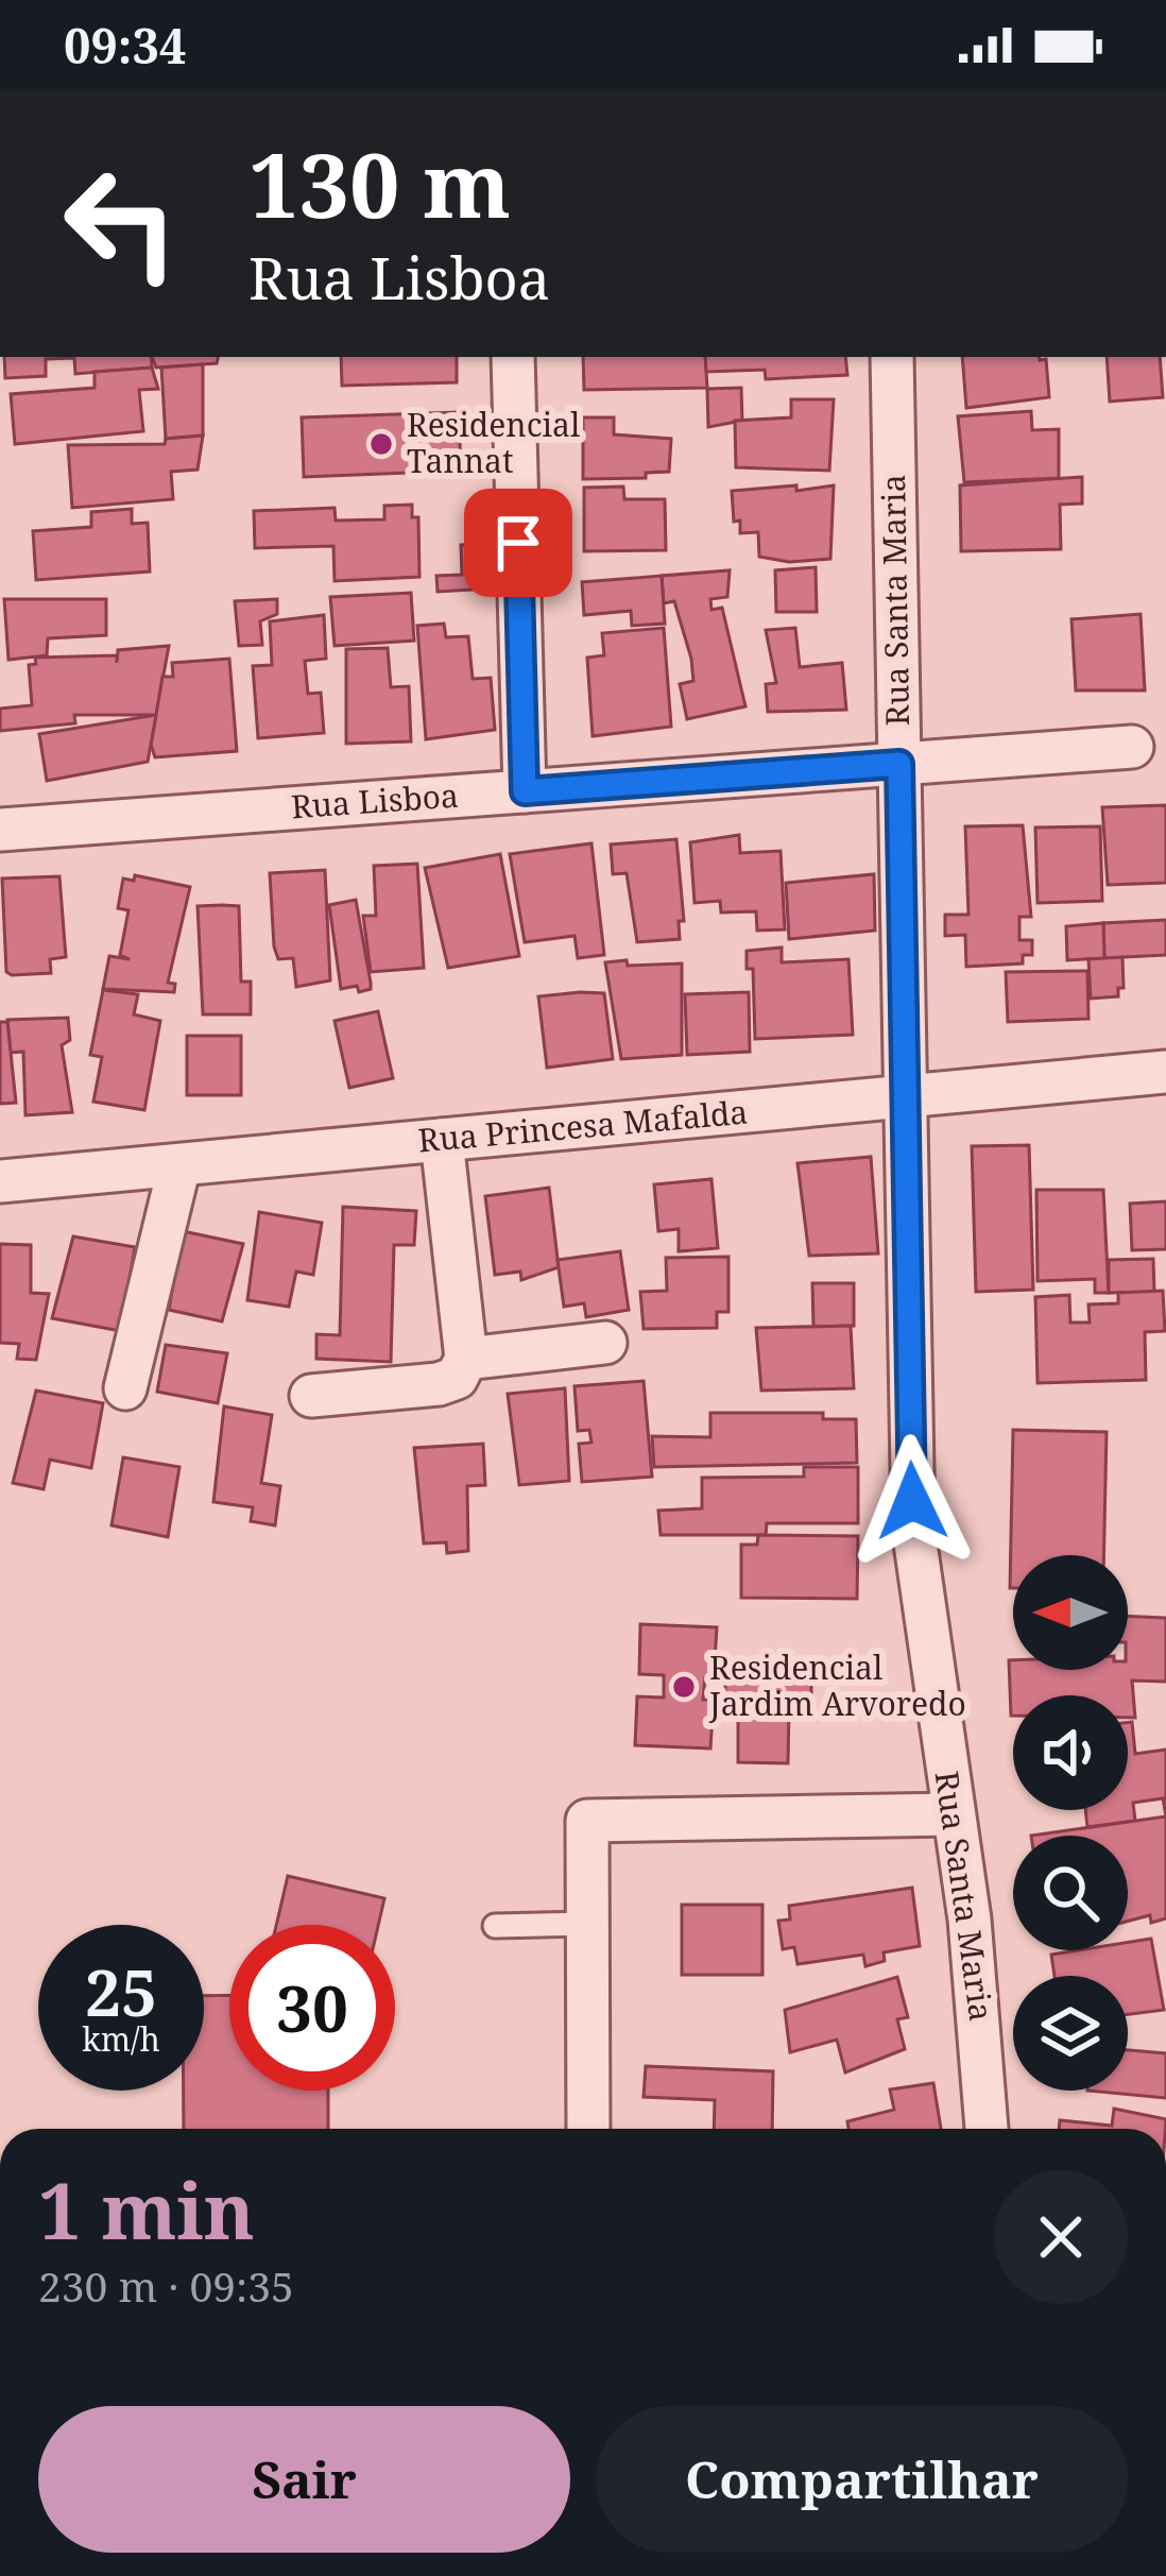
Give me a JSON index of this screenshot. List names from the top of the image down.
{
  "streets": {
    "street": ["Rua Santa Maria", "Rua Lisboa", "Rua Princesa Mafalda"]
  },
  "crossings": [
    ["Rua Santa Maria", "Rua Lisboa"],
    ["Rua Santa Maria", "Rua Princesa Mafalda"]
  ],
  "places": ["Residencial Tannat", "Residencial Jardim Arvoredo"],
  "north": "left",
  "page": {
    "status": "09:34",
    "turn": ["130 m", "Rua Lisboa"],
    "speed": "25 km/h",
    "limit": "30",
    "heading": ["1 min", "230 m · 09:35"],
    "buttons": ["Sair", "Compartilhar"]
  }
}
